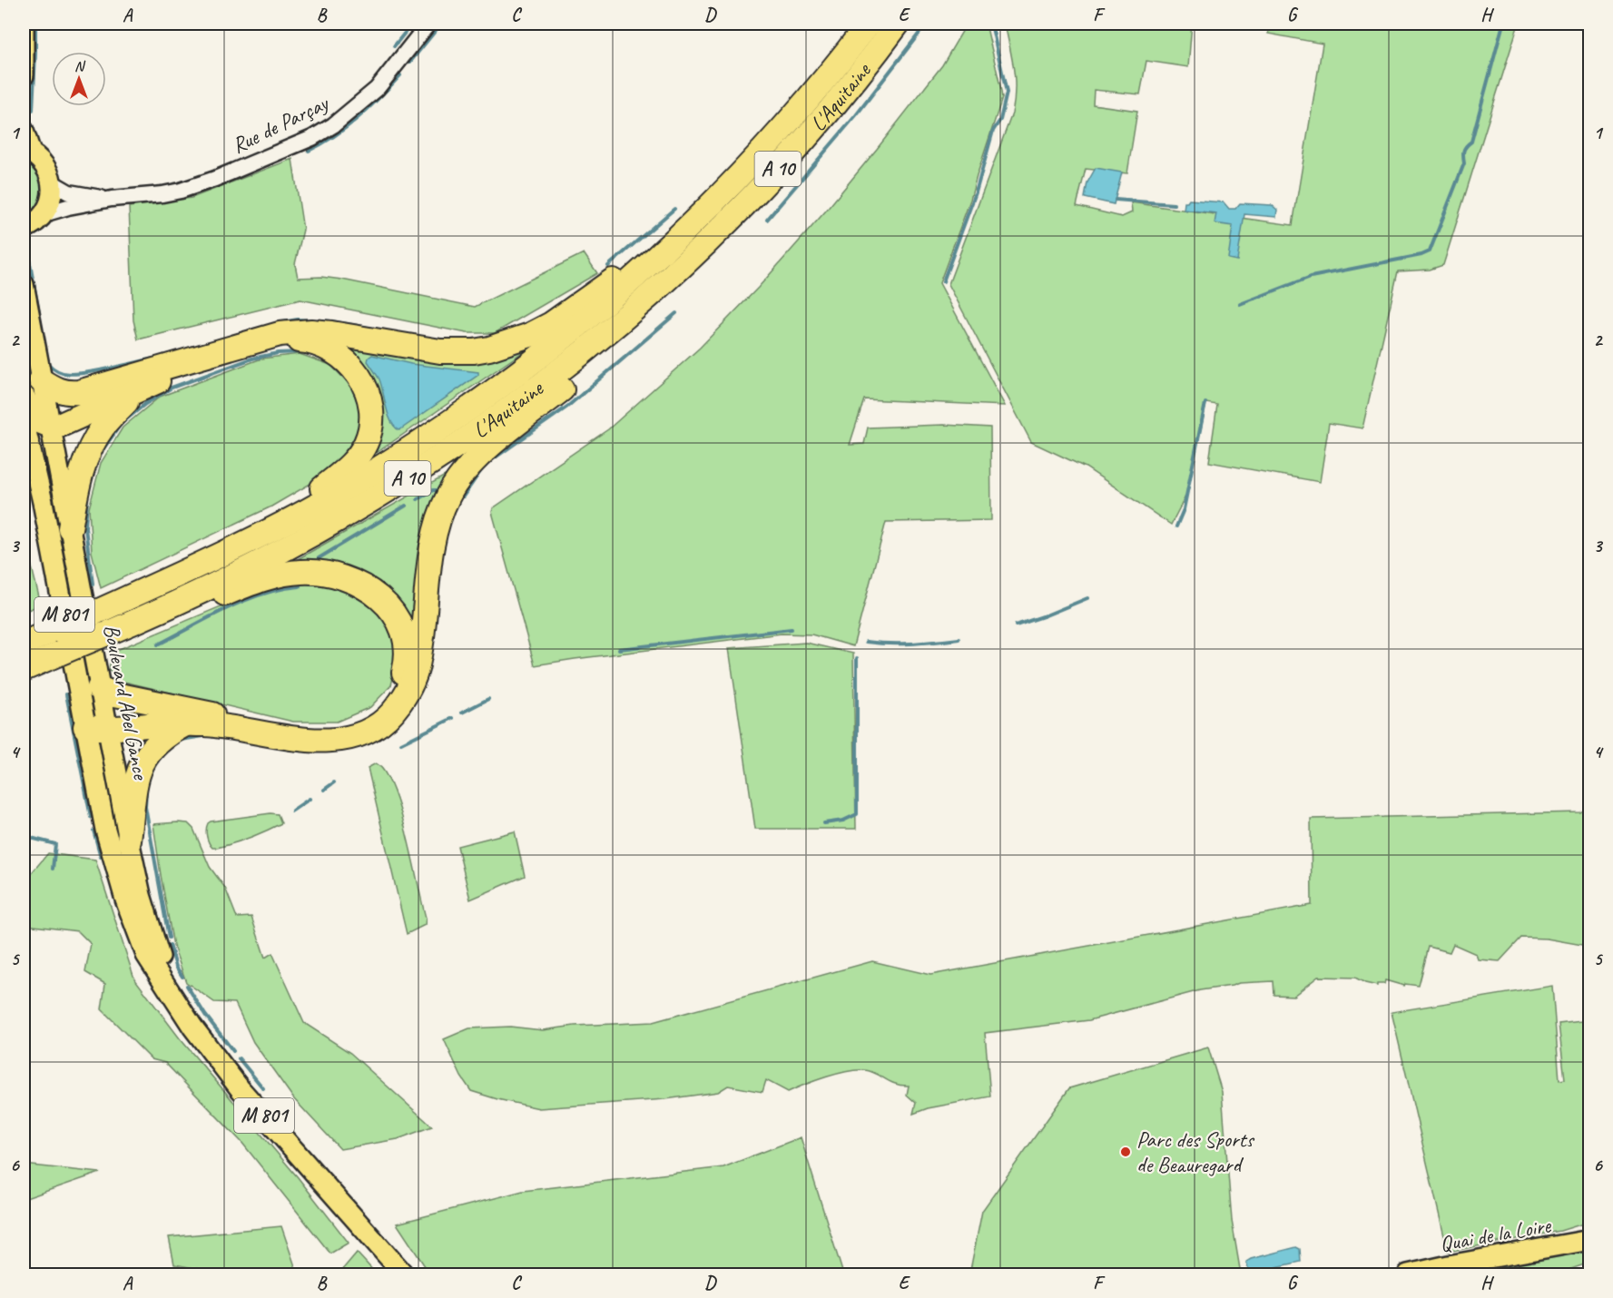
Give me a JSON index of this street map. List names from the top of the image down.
{
  "streets": {
    "highway": ["L'Aquitaine", "A 10"],
    "main road": ["M 801", "Boulevard Abel Gance", "Quai de la Loire"],
    "street": ["Rue de Parçay"]
  },
  "places": ["Parc des Sports de Beauregard"],
  "north": "top",
  "grid": {
    "columns": [
      "A",
      "B",
      "C",
      "D",
      "E",
      "F",
      "G",
      "H"
    ],
    "rows": [
      "1",
      "2",
      "3",
      "4",
      "5",
      "6"
    ]
  }
}
